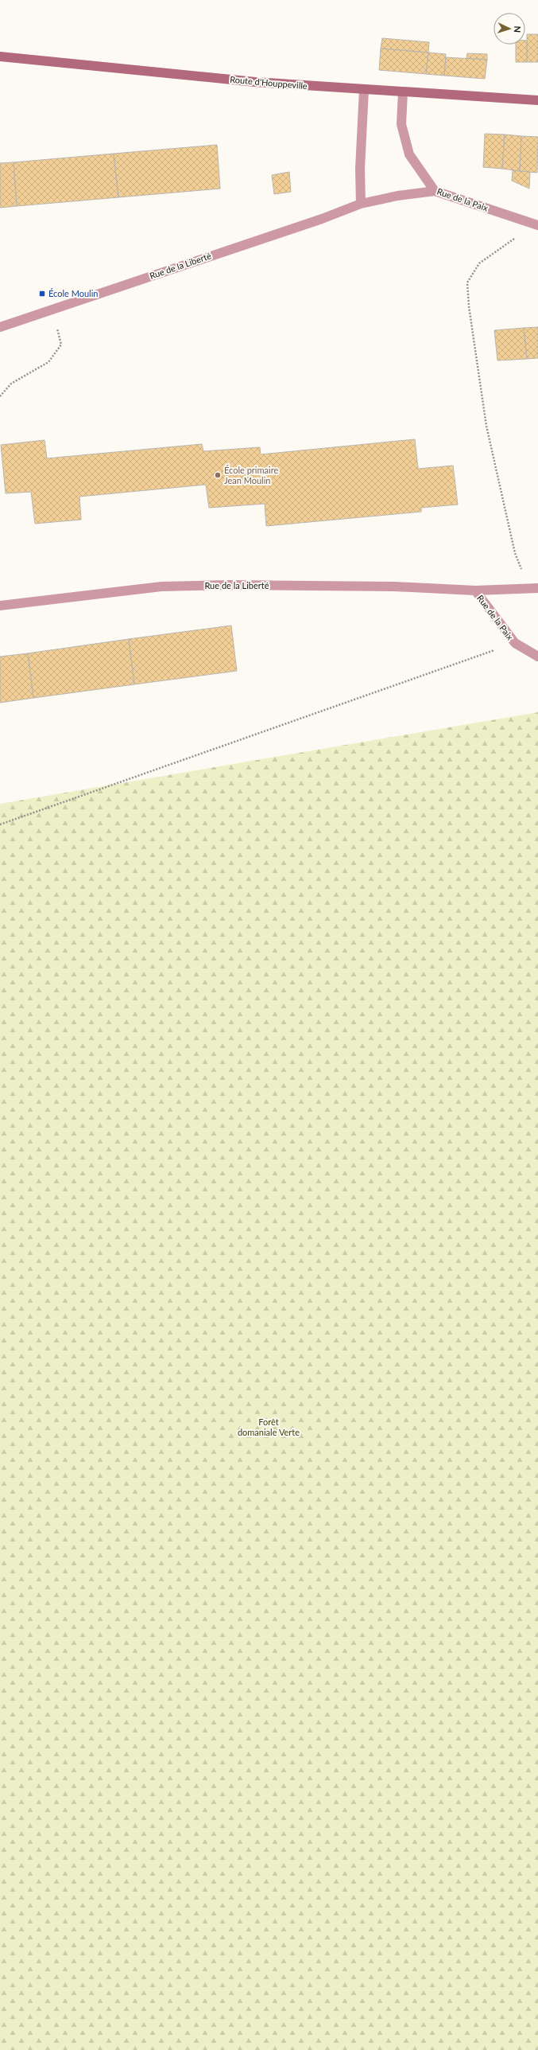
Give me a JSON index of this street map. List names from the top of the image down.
{
  "streets": {
    "street": ["Route d'Houppeville", "Rue de la Paix", "Rue de la Liberté"]
  },
  "crossings": [
    ["Route d'Houppeville", "Rue de la Paix"],
    ["Rue de la Paix", "Rue de la Liberté"]
  ],
  "parks": ["Forêt domaniale Verte"],
  "places": {
    "transit": ["École Moulin"],
    "other": ["École primaire Jean Moulin"]
  },
  "north": "right"
}
